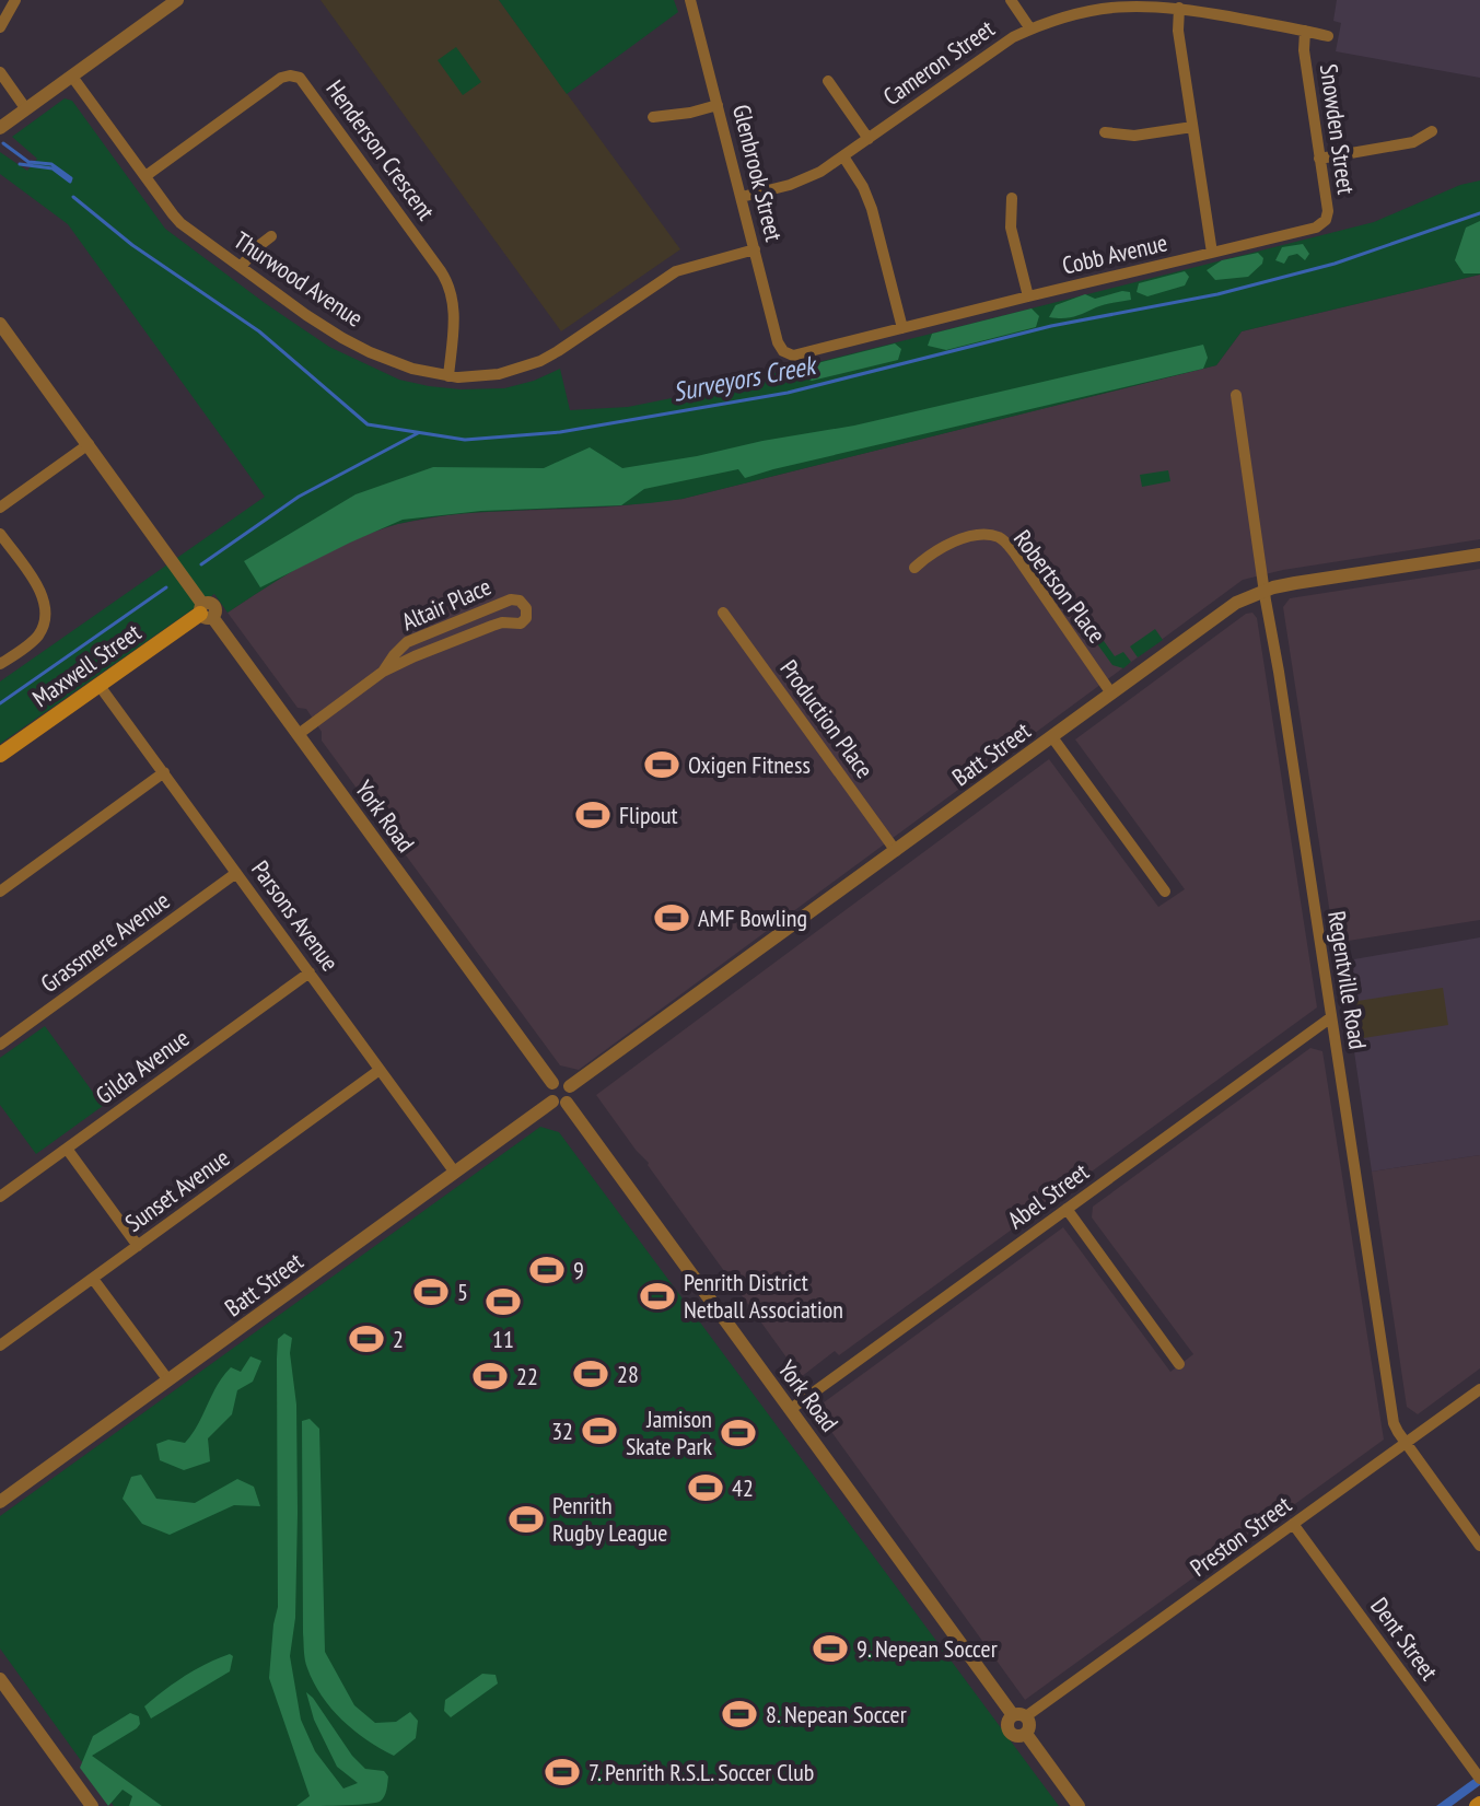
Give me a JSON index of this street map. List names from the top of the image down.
{
  "streets": {
    "main road": ["Maxwell Street"],
    "street": [
      "Cameron Street",
      "Snowden Street",
      "Henderson Crescent",
      "Glenbrook Street",
      "Cobb Avenue",
      "Thurwood Avenue",
      "Robertson Place",
      "Altair Place",
      "Production Place",
      "Batt Street",
      "York Road",
      "Parsons Avenue",
      "Grassmere Avenue",
      "Regentville Road",
      "Gilda Avenue",
      "Sunset Avenue",
      "Abel Street",
      "Preston Street",
      "Dent Street"
    ]
  },
  "crossings": [
    ["Cameron Street", "Snowden Street"],
    ["Cameron Street", "Glenbrook Street"],
    ["Snowden Street", "Cobb Avenue"],
    ["Henderson Crescent", "Thurwood Avenue"],
    ["Glenbrook Street", "Cobb Avenue"],
    ["Glenbrook Street", "Thurwood Avenue"],
    ["Robertson Place", "Batt Street"],
    ["Altair Place", "York Road"],
    ["Maxwell Street", "York Road"],
    ["Maxwell Street", "Parsons Avenue"],
    ["Production Place", "Batt Street"],
    ["Batt Street", "York Road"],
    ["Batt Street", "Parsons Avenue"],
    ["Batt Street", "Regentville Road"],
    ["York Road", "Abel Street"],
    ["York Road", "Preston Street"],
    ["Parsons Avenue", "Grassmere Avenue"],
    ["Parsons Avenue", "Gilda Avenue"],
    ["Parsons Avenue", "Sunset Avenue"],
    ["Regentville Road", "Abel Street"],
    ["Regentville Road", "Preston Street"],
    ["Preston Street", "Dent Street"]
  ],
  "water": ["Surveyors Creek"],
  "places": {
    "sports": [
      "Oxigen Fitness",
      "Flipout",
      "AMF Bowling",
      "9",
      "5",
      "Penrith District Netball Association",
      "11",
      "2",
      "28",
      "22",
      "32",
      "Jamison Skate Park",
      "42",
      "Penrith Rugby League",
      "9. Nepean Soccer",
      "8. Nepean Soccer",
      "7. Penrith R.S.L. Soccer Club"
    ]
  }
}
